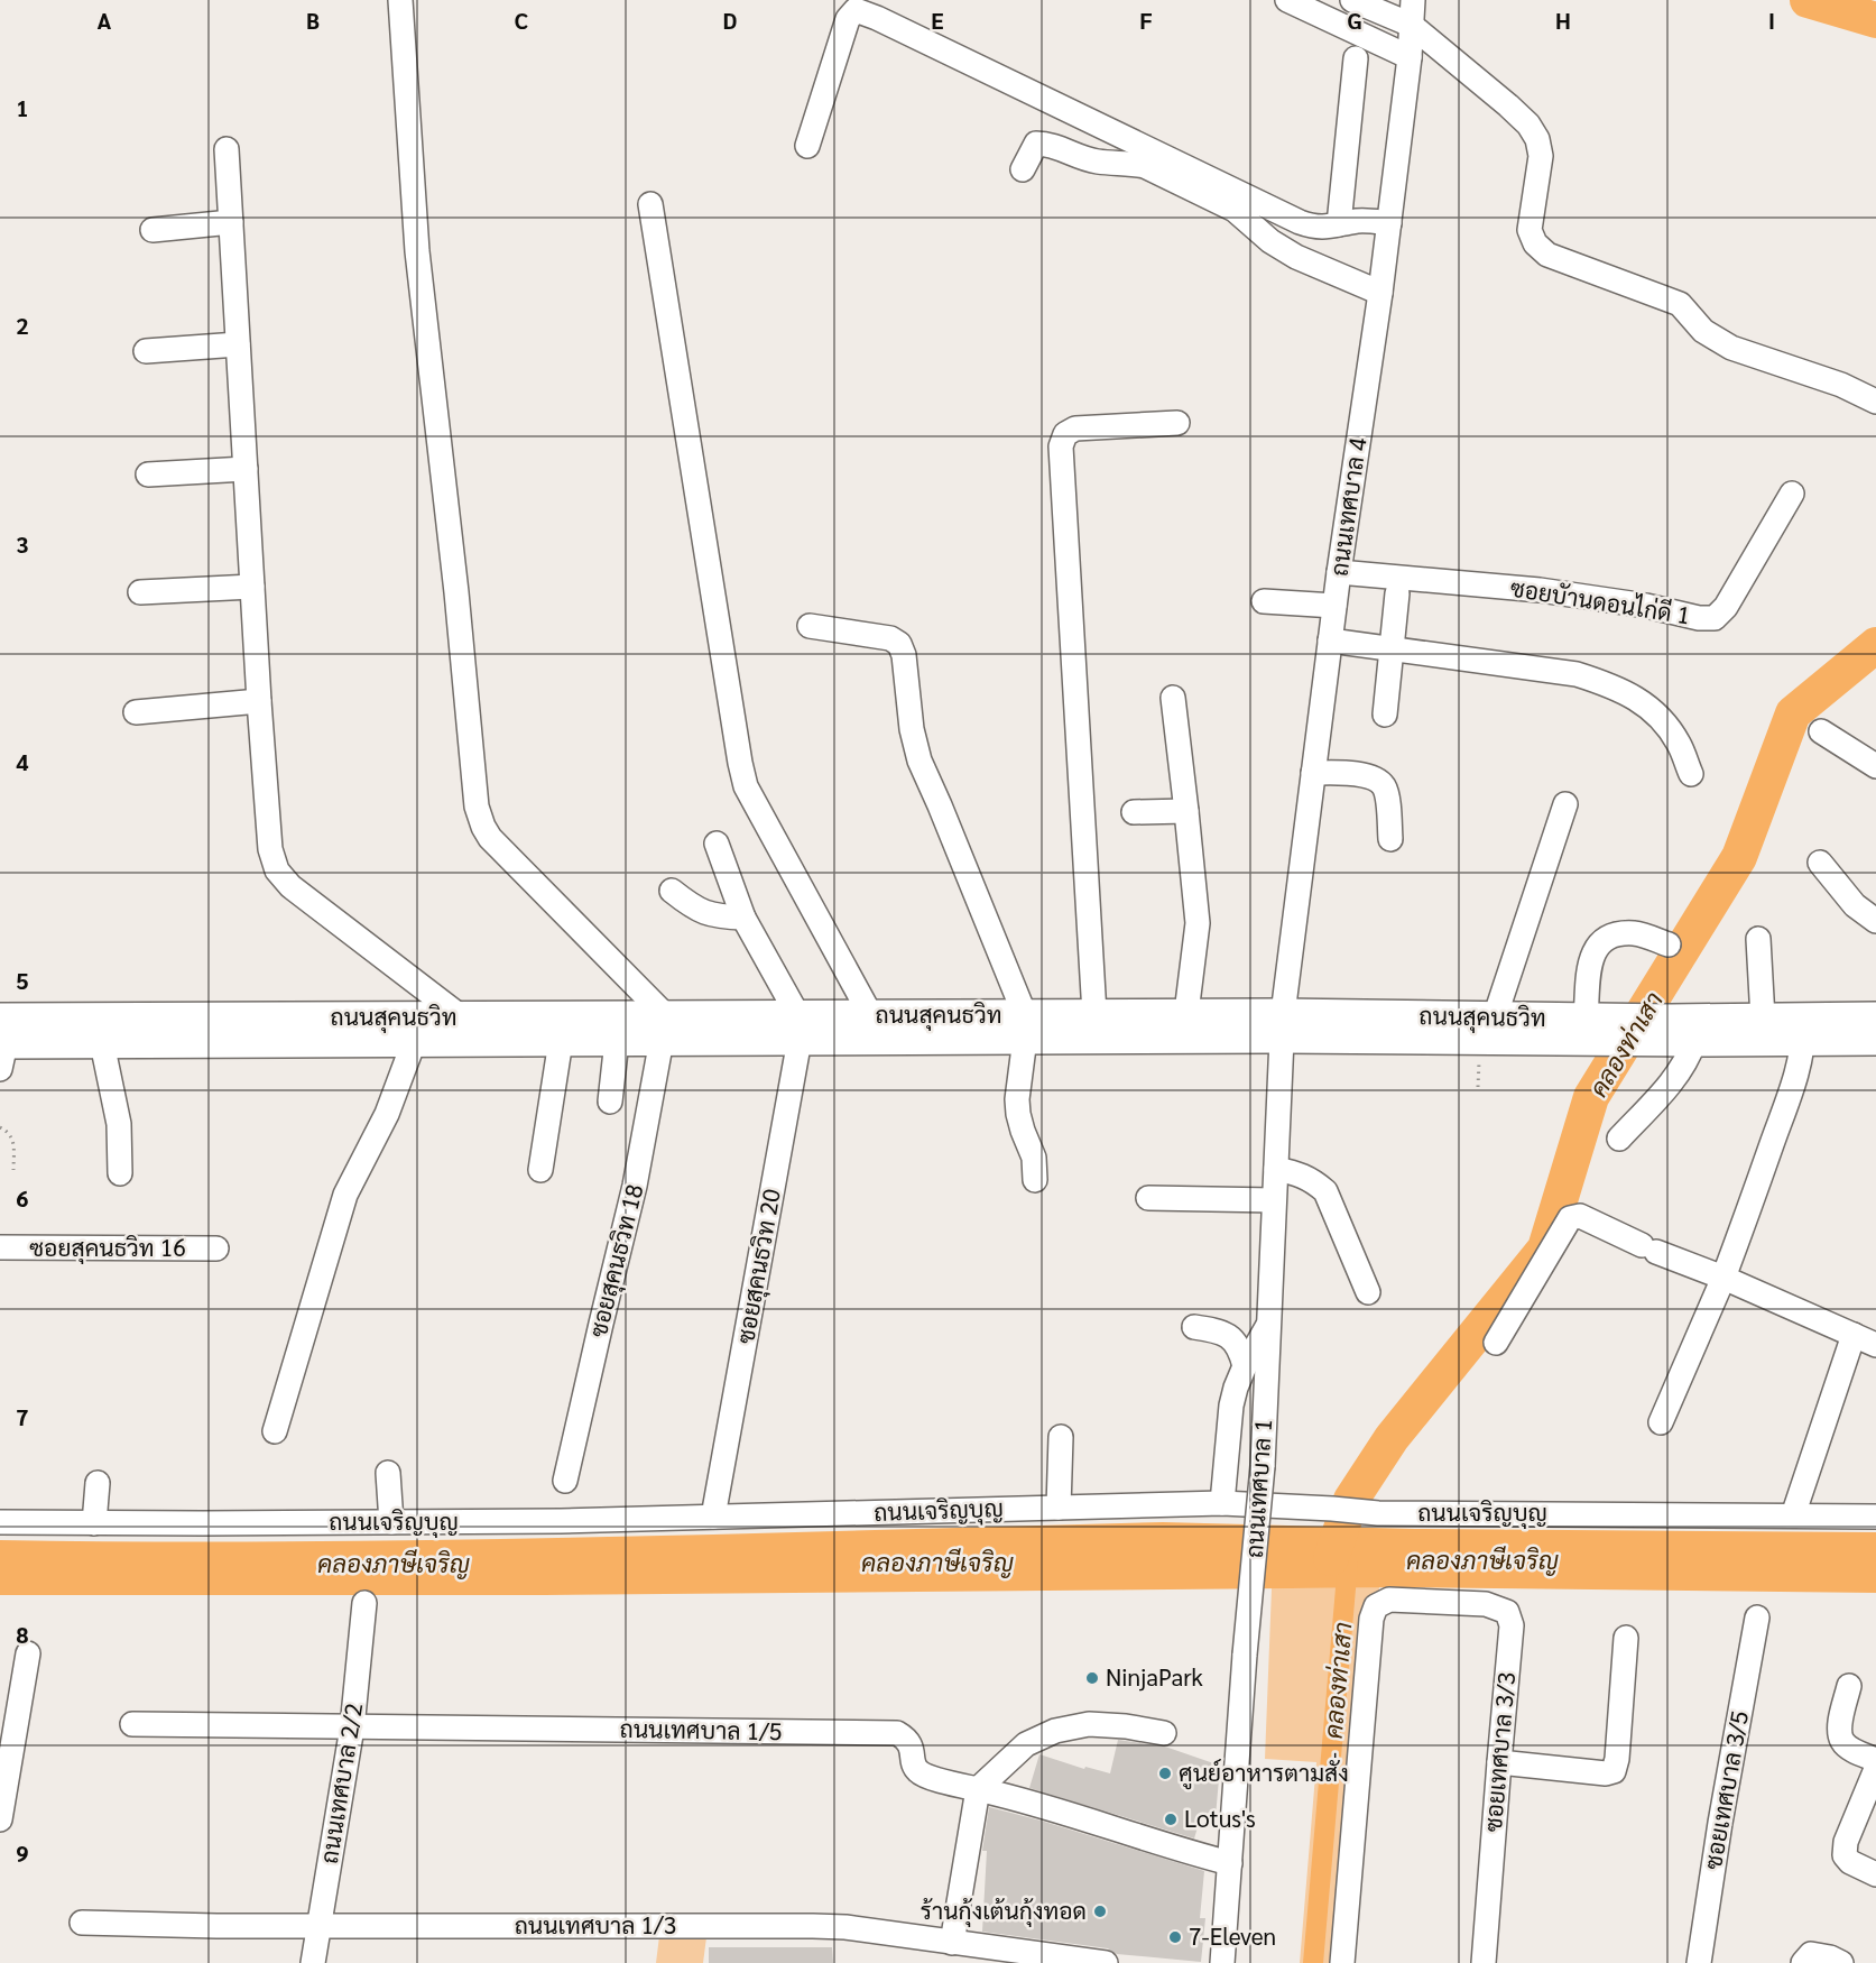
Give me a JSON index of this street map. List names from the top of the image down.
{
  "streets": {
    "main road": ["ถนนสุคนธวิท"],
    "street": [
      "ถนนเทศบาล 4",
      "ซอยบัานดอนไก่ดี 1",
      "ซอยสุคนธวิท 16",
      "ซอยสุคนธวิท 18",
      "ซอยสุคนธวิท 20",
      "ถนนเทศบาล 1",
      "ถนนเจริญบุญ",
      "ถนนเทศบาล 1/5",
      "ซอยเทศบาล 3/3",
      "ถนนเทศบาล 2/2",
      "ซอยเทศบาล 3/5",
      "ถนนเทศบาล 1/3"
    ]
  },
  "crossings": [
    ["ถนนเทศบาล 4", "ซอยบัานดอนไก่ดี 1"],
    ["ถนนเทศบาล 4", "ถนนสุคนธวิท"],
    ["ถนนเทศบาล 4", "ถนนเทศบาล 1"],
    ["ถนนสุคนธวิท", "ซอยสุคนธวิท 18"],
    ["ถนนสุคนธวิท", "ซอยสุคนธวิท 20"],
    ["ถนนสุคนธวิท", "ถนนเทศบาล 1"],
    ["ซอยสุคนธวิท 20", "ถนนเจริญบุญ"],
    ["ถนนเทศบาล 1", "ถนนเทศบาล 1/5"],
    ["ถนนเทศบาล 1/5", "ถนนเทศบาล 2/2"],
    ["ถนนเทศบาล 2/2", "ถนนเทศบาล 1/3"]
  ],
  "water": ["คลองท่าเสา", "คลองภาษีเจริญ"],
  "places": [
    "NinjaPark",
    "ศูนย์อาหารตามสั่ง",
    "Lotus's",
    "ร้านกุ้งเต้นกุ้งทอด",
    "7-Eleven"
  ],
  "grid": {
    "columns": [
      "A",
      "B",
      "C",
      "D",
      "E",
      "F",
      "G",
      "H",
      "I"
    ],
    "rows": [
      "1",
      "2",
      "3",
      "4",
      "5",
      "6",
      "7",
      "8",
      "9"
    ]
  }
}
